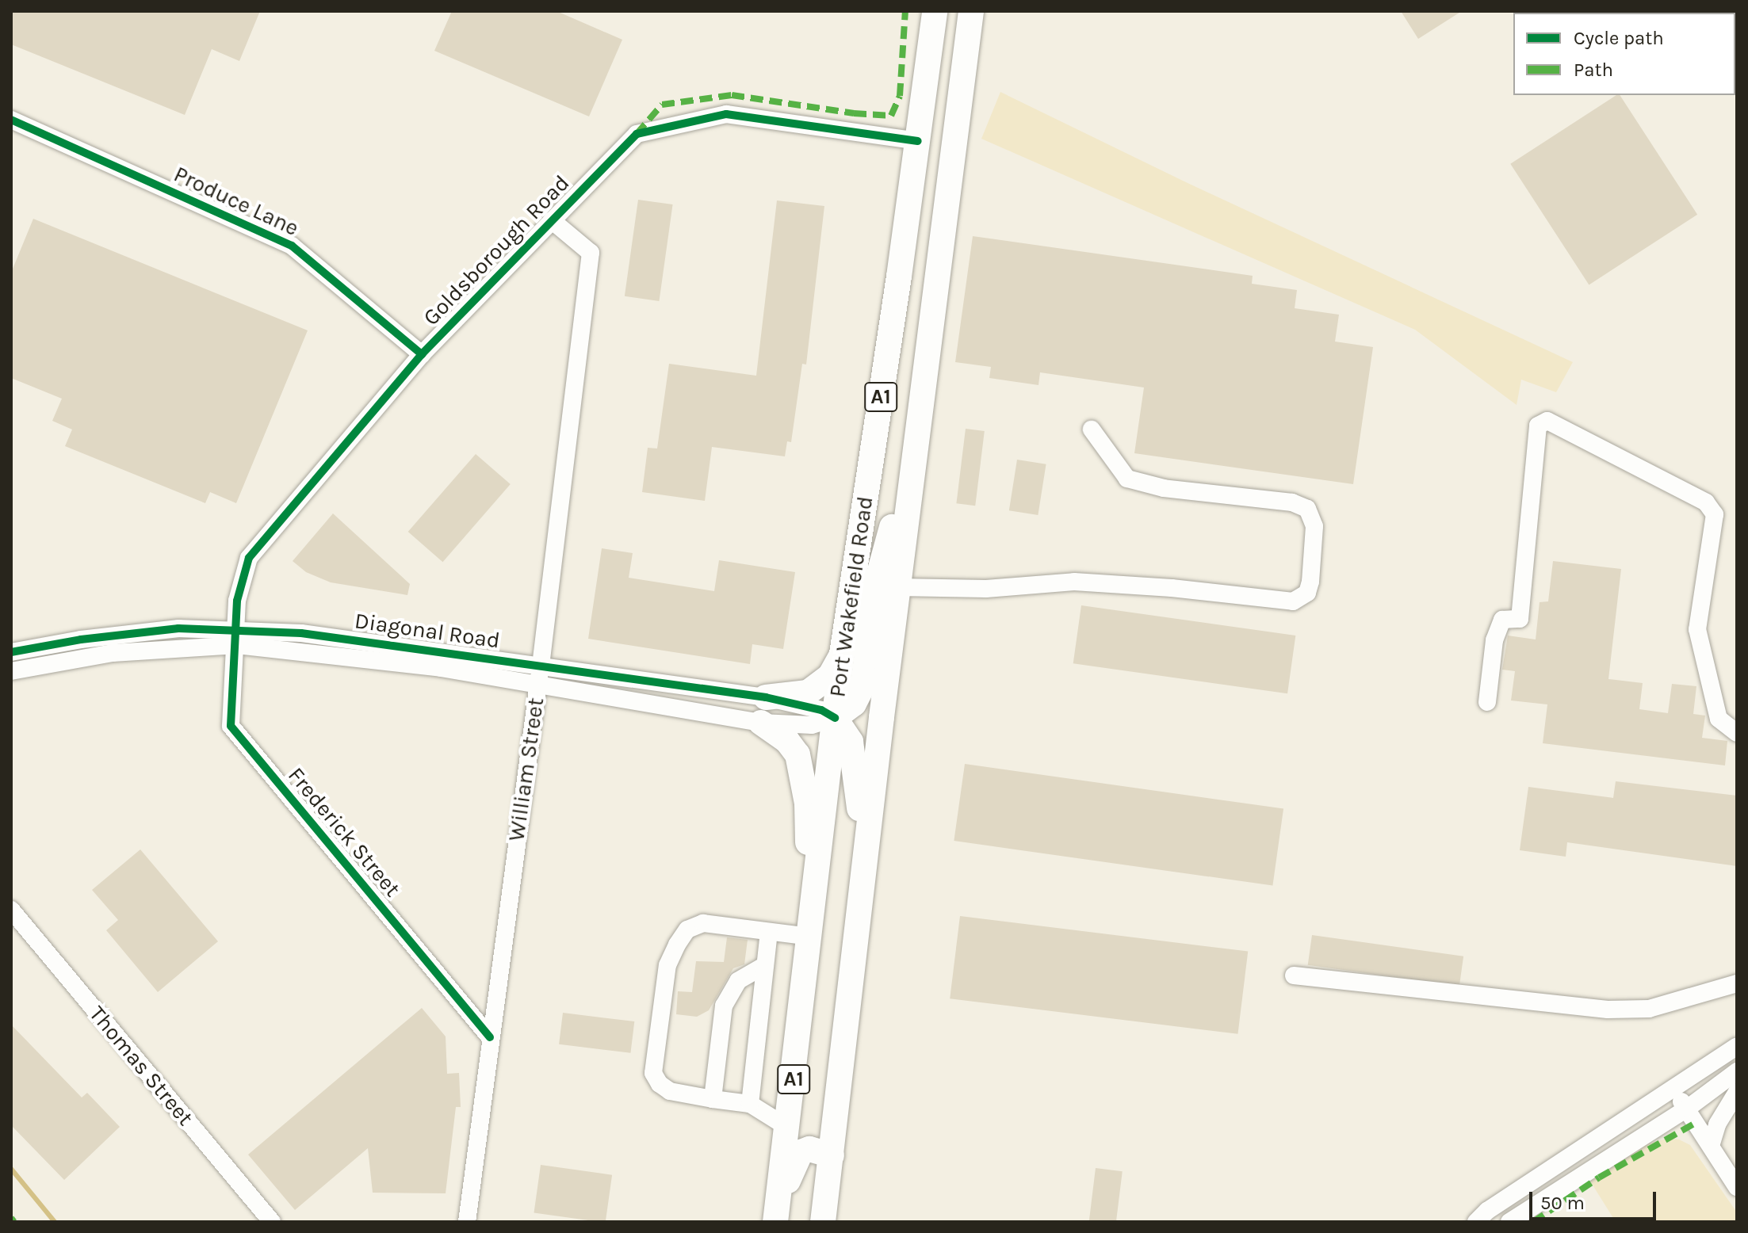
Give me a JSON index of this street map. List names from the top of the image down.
{
  "streets": {
    "highway": ["A1", "Port Wakefield Road"],
    "street": [
      "Produce Lane",
      "Goldsborough Road",
      "Diagonal Road",
      "William Street",
      "Frederick Street",
      "Thomas Street"
    ]
  },
  "crossings": [
    ["Produce Lane", "Goldsborough Road"],
    ["Goldsborough Road", "Port Wakefield Road"],
    ["Goldsborough Road", "Diagonal Road"],
    ["Goldsborough Road", "William Street"],
    ["Goldsborough Road", "Frederick Street"],
    ["Port Wakefield Road", "Diagonal Road"],
    ["Diagonal Road", "William Street"],
    ["Diagonal Road", "Frederick Street"],
    ["William Street", "Frederick Street"]
  ],
  "legend": ["Cycle path", "Path"],
  "scale_bar": "50 m"
}
